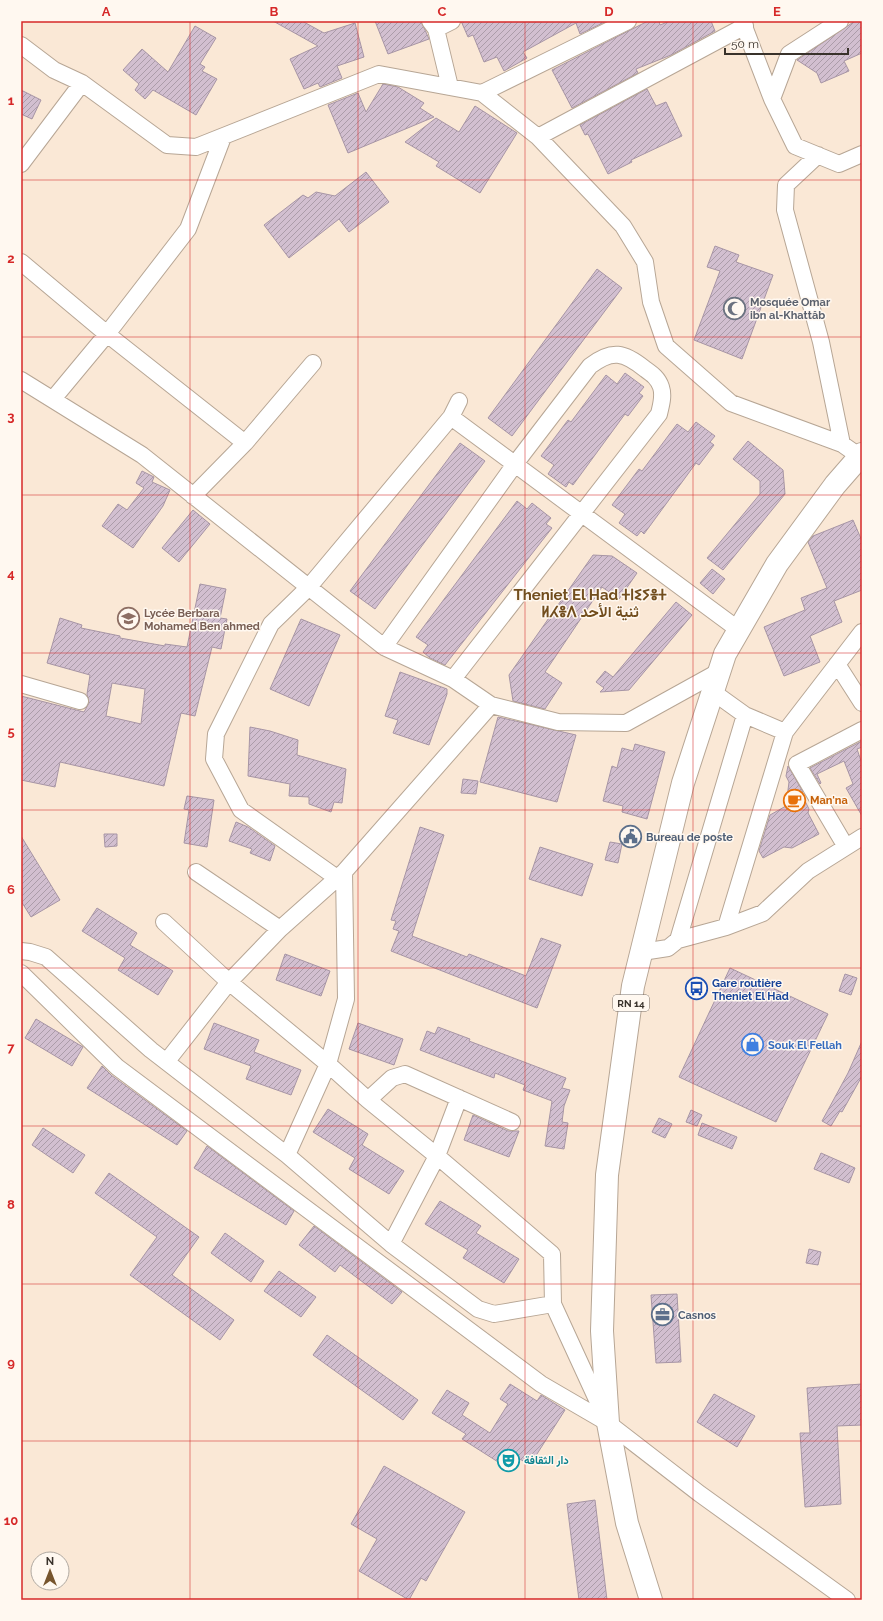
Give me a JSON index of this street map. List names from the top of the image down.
{
  "streets": {
    "main road": ["RN 14"]
  },
  "districts": ["Theniet El Had ⵜⵏⵉⵢⴻⵜ ⵍⵃⴻⴷ ثنية الأحد"],
  "places": {
    "mosque": ["Mosquée Omar ibn al-Khattâb"],
    "school or university": ["Lycée Berbara Mohamed Ben ahmed"],
    "cafe": ["Man'na"],
    "public building": ["Bureau de poste"],
    "bus stop": ["Gare routière Theniet El Had"],
    "shop": ["Souk El Fellah"],
    "office": ["Casnos"],
    "theatre": ["دار الثقافة"]
  },
  "scale_bar": "50 m",
  "north": "top",
  "grid": {
    "columns": [
      "A",
      "B",
      "C",
      "D",
      "E"
    ],
    "rows": [
      "1",
      "2",
      "3",
      "4",
      "5",
      "6",
      "7",
      "8",
      "9",
      "10"
    ]
  }
}
